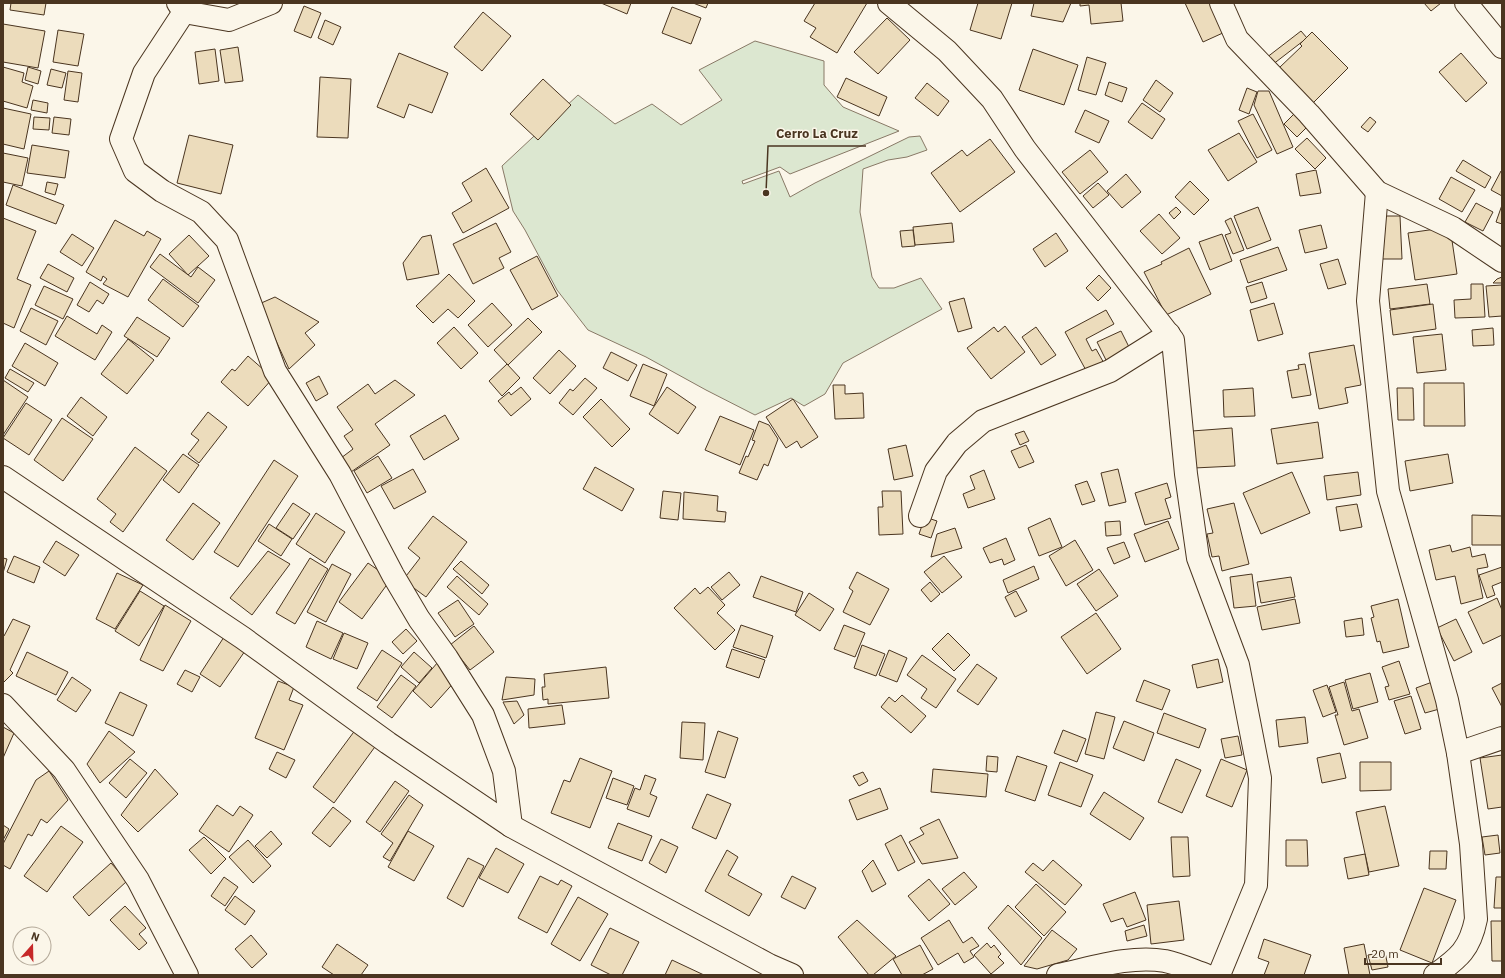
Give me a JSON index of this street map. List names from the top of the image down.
{
  "places": ["Cerro La Cruz"],
  "scale_bar": "20 m",
  "north": "top"
}
